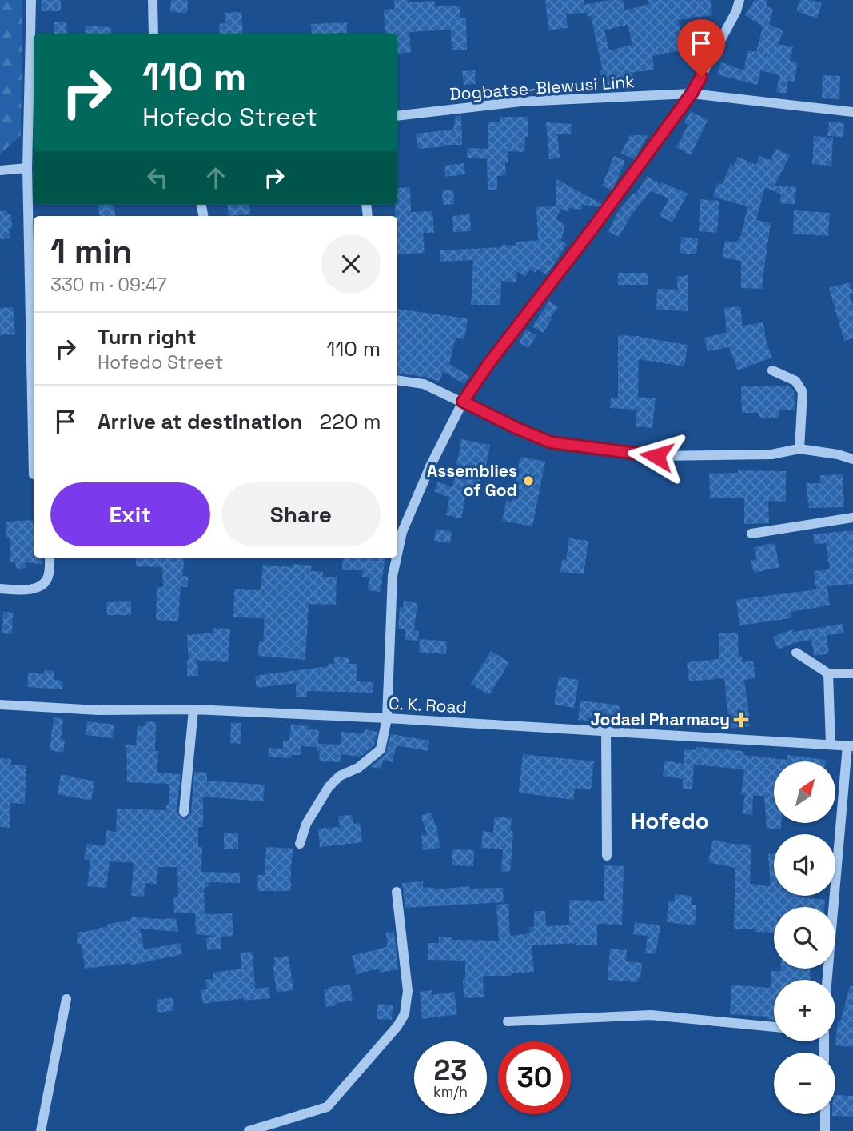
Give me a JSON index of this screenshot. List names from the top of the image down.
{
  "streets": {
    "street": ["Dogbatse-Blewusi Link", "C. K. Road"]
  },
  "districts": ["Hofedo"],
  "places": {
    "other": ["Assemblies of God"],
    "health": ["Jodael Pharmacy"]
  },
  "north": "top right",
  "page": {
    "turn": ["110 m", "Hofedo Street"],
    "heading": ["1 min", "330 m · 09:47"],
    "list": [
      {
        "name": "Turn right",
        "note": "Hofedo Street",
        "value": "110 m"
      },
      {
        "name": "Arrive at destination",
        "value": "220 m"
      }
    ],
    "buttons": ["Exit", "Share"],
    "map_buttons": ["+", "−"],
    "speed": "23 km/h",
    "limit": "30"
  }
}
